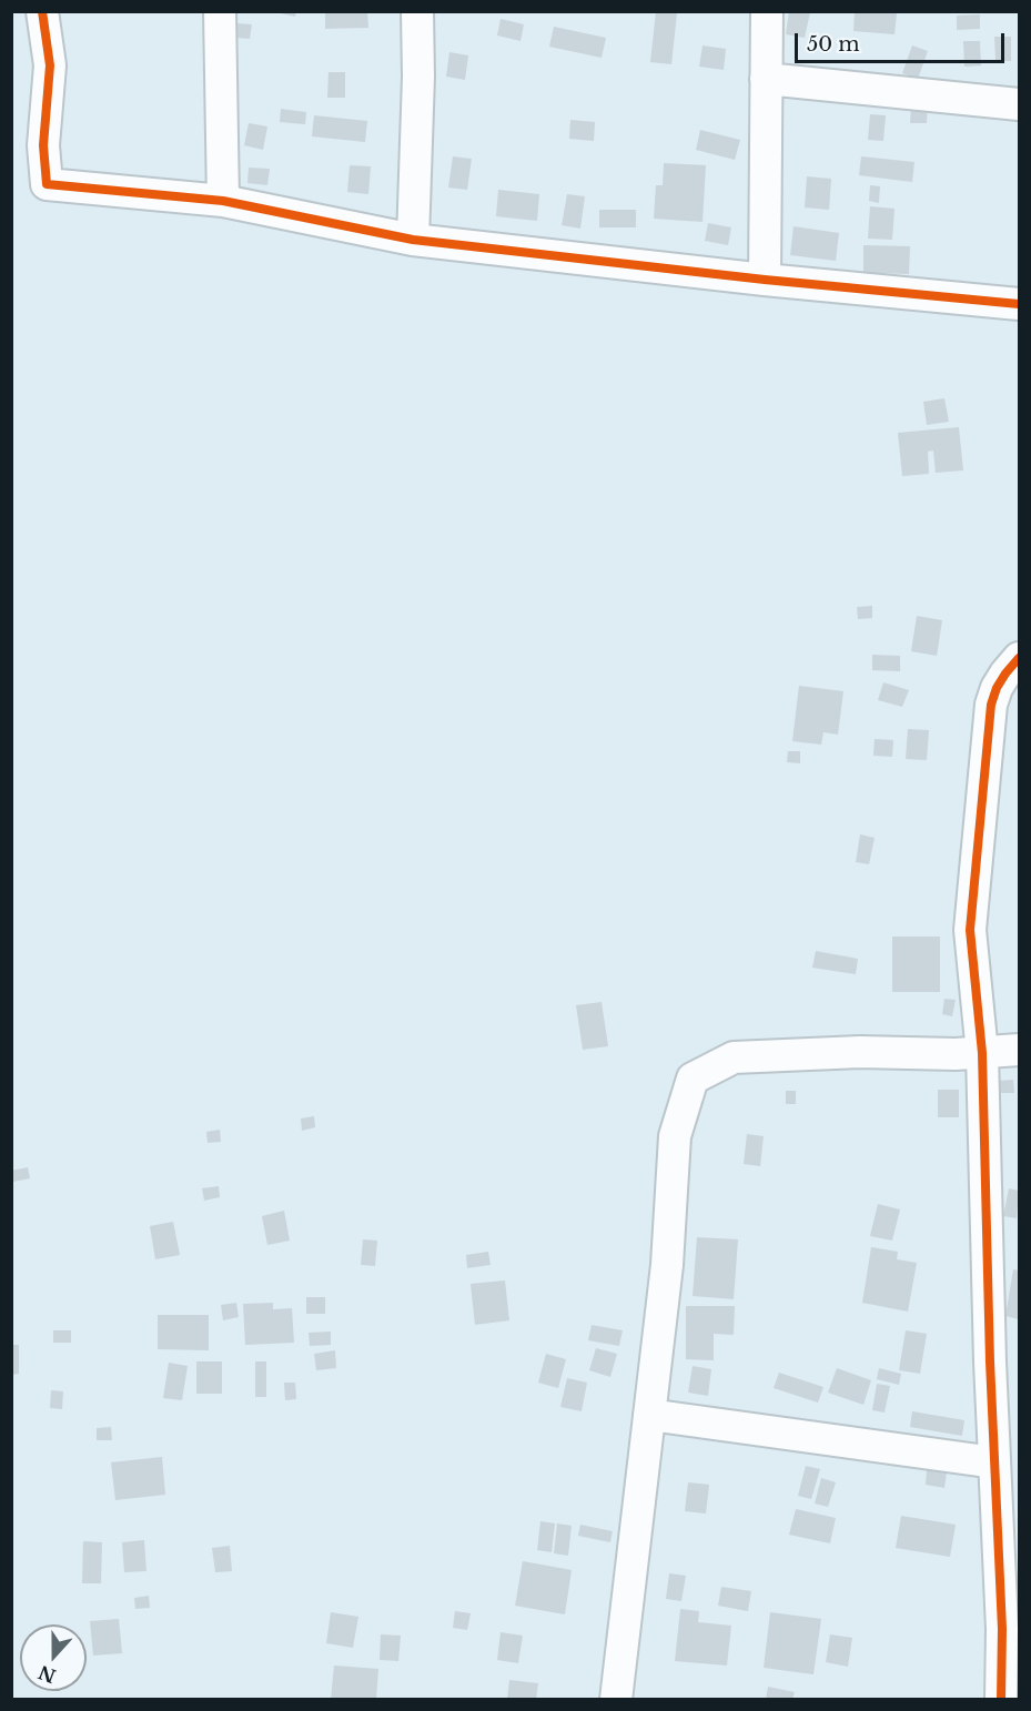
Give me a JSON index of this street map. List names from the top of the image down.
{
  "scale_bar": "50 m",
  "north": "bottom"
}
